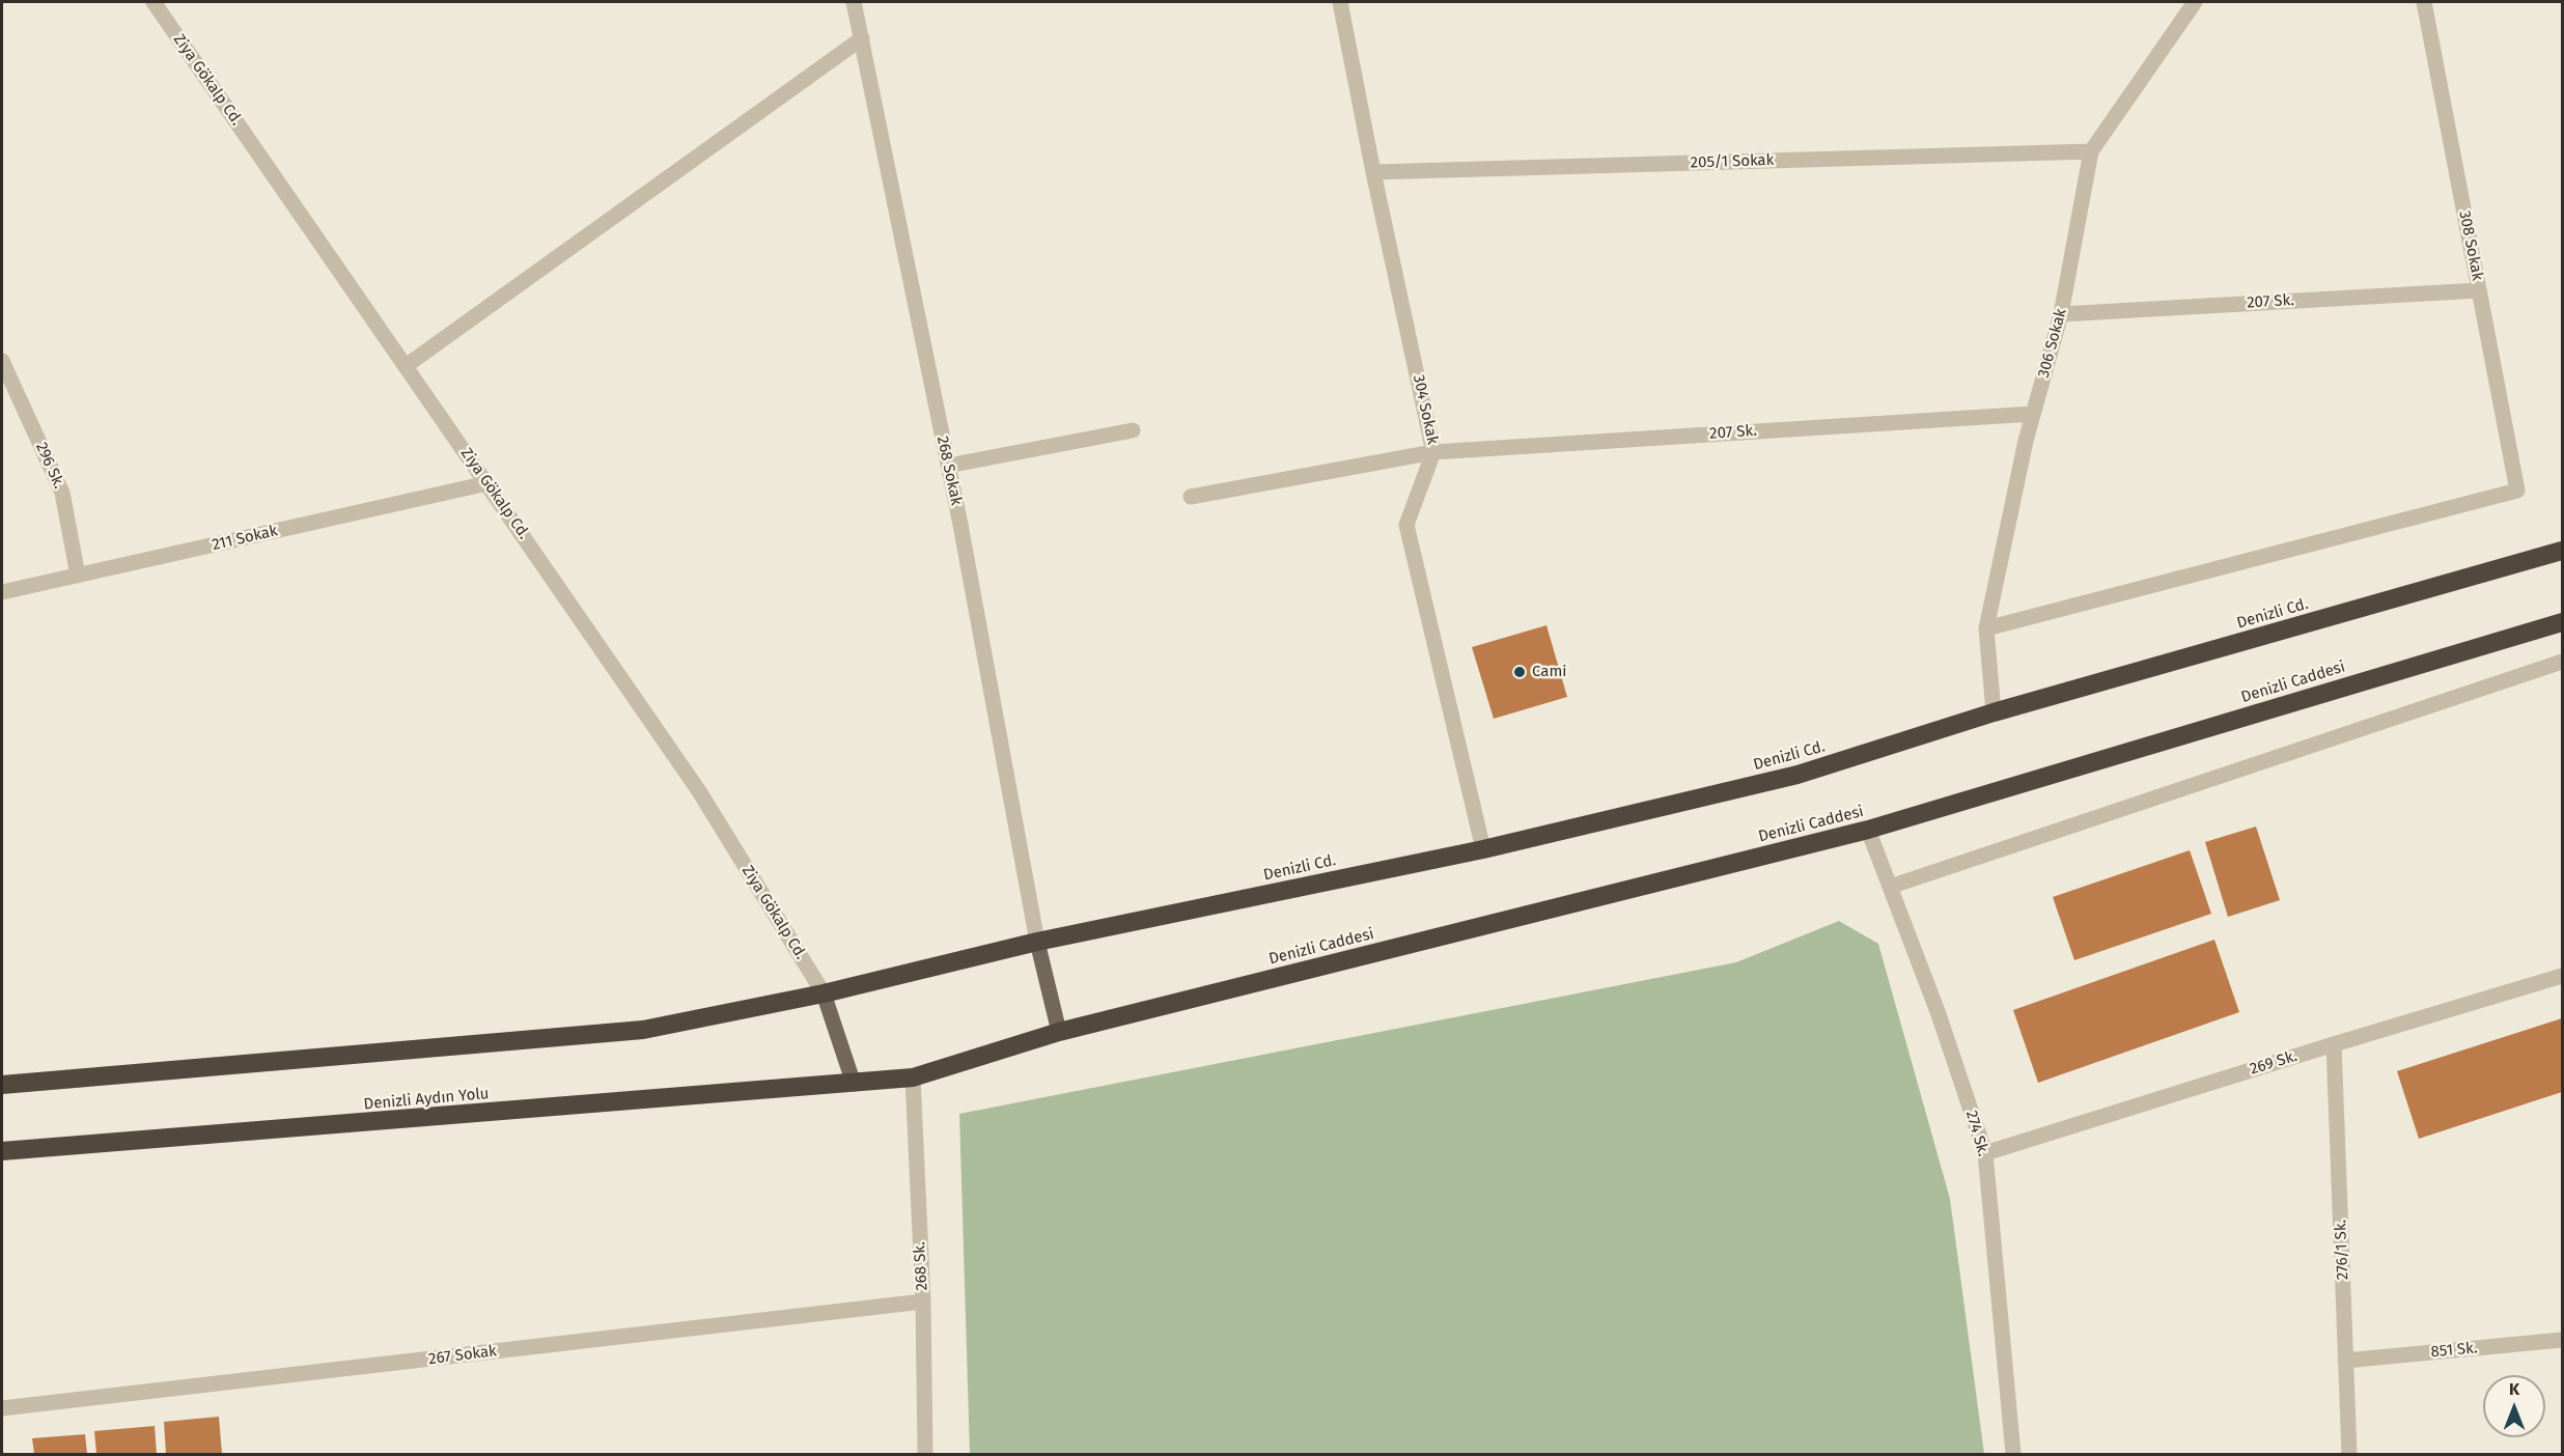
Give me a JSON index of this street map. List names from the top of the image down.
{
  "streets": {
    "highway": ["Denizli Cd.", "Denizli Caddesi", "Denizli Aydın Yolu"],
    "street": [
      "Ziya Gökalp Cd.",
      "205/1 Sokak",
      "308 Sokak",
      "207 Sk.",
      "306 Sokak",
      "304 Sokak",
      "296 Sk.",
      "268 Sokak",
      "211 Sokak",
      "269 Sk.",
      "274 Sk.",
      "276/1 Sk.",
      "268 Sk.",
      "851 Sk.",
      "267 Sokak"
    ]
  },
  "crossings": [
    ["Ziya Gökalp Cd.", "211 Sokak"],
    ["Ziya Gökalp Cd.", "Denizli Cd."],
    ["205/1 Sokak", "306 Sokak"],
    ["205/1 Sokak", "304 Sokak"],
    ["308 Sokak", "207 Sk."],
    ["308 Sokak", "306 Sokak"],
    ["207 Sk.", "306 Sokak"],
    ["207 Sk.", "304 Sokak"],
    ["306 Sokak", "Denizli Cd."],
    ["304 Sokak", "Denizli Cd."],
    ["296 Sk.", "211 Sokak"],
    ["268 Sokak", "Denizli Cd."],
    ["Denizli Caddesi", "Denizli Aydın Yolu"],
    ["Denizli Caddesi", "274 Sk."],
    ["Denizli Caddesi", "268 Sk."],
    ["269 Sk.", "274 Sk."],
    ["269 Sk.", "276/1 Sk."],
    ["Denizli Aydın Yolu", "268 Sk."],
    ["276/1 Sk.", "851 Sk."],
    ["268 Sk.", "267 Sokak"]
  ],
  "places": ["Cami"],
  "north": "top"
}
